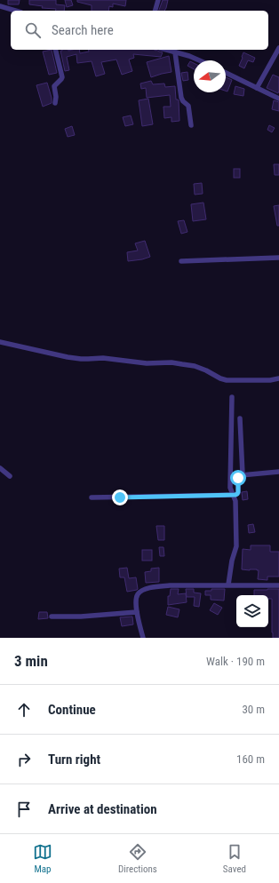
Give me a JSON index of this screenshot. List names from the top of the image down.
{
  "north": "left",
  "page": {
    "search": "Search here",
    "heading": ["3 min", "Walk · 190 m"],
    "list": [
      ["Continue", "30 m"],
      ["Turn right", "160 m"],
      "Arrive at destination"
    ],
    "nav": ["Map", "Directions", "Saved"]
  }
}
